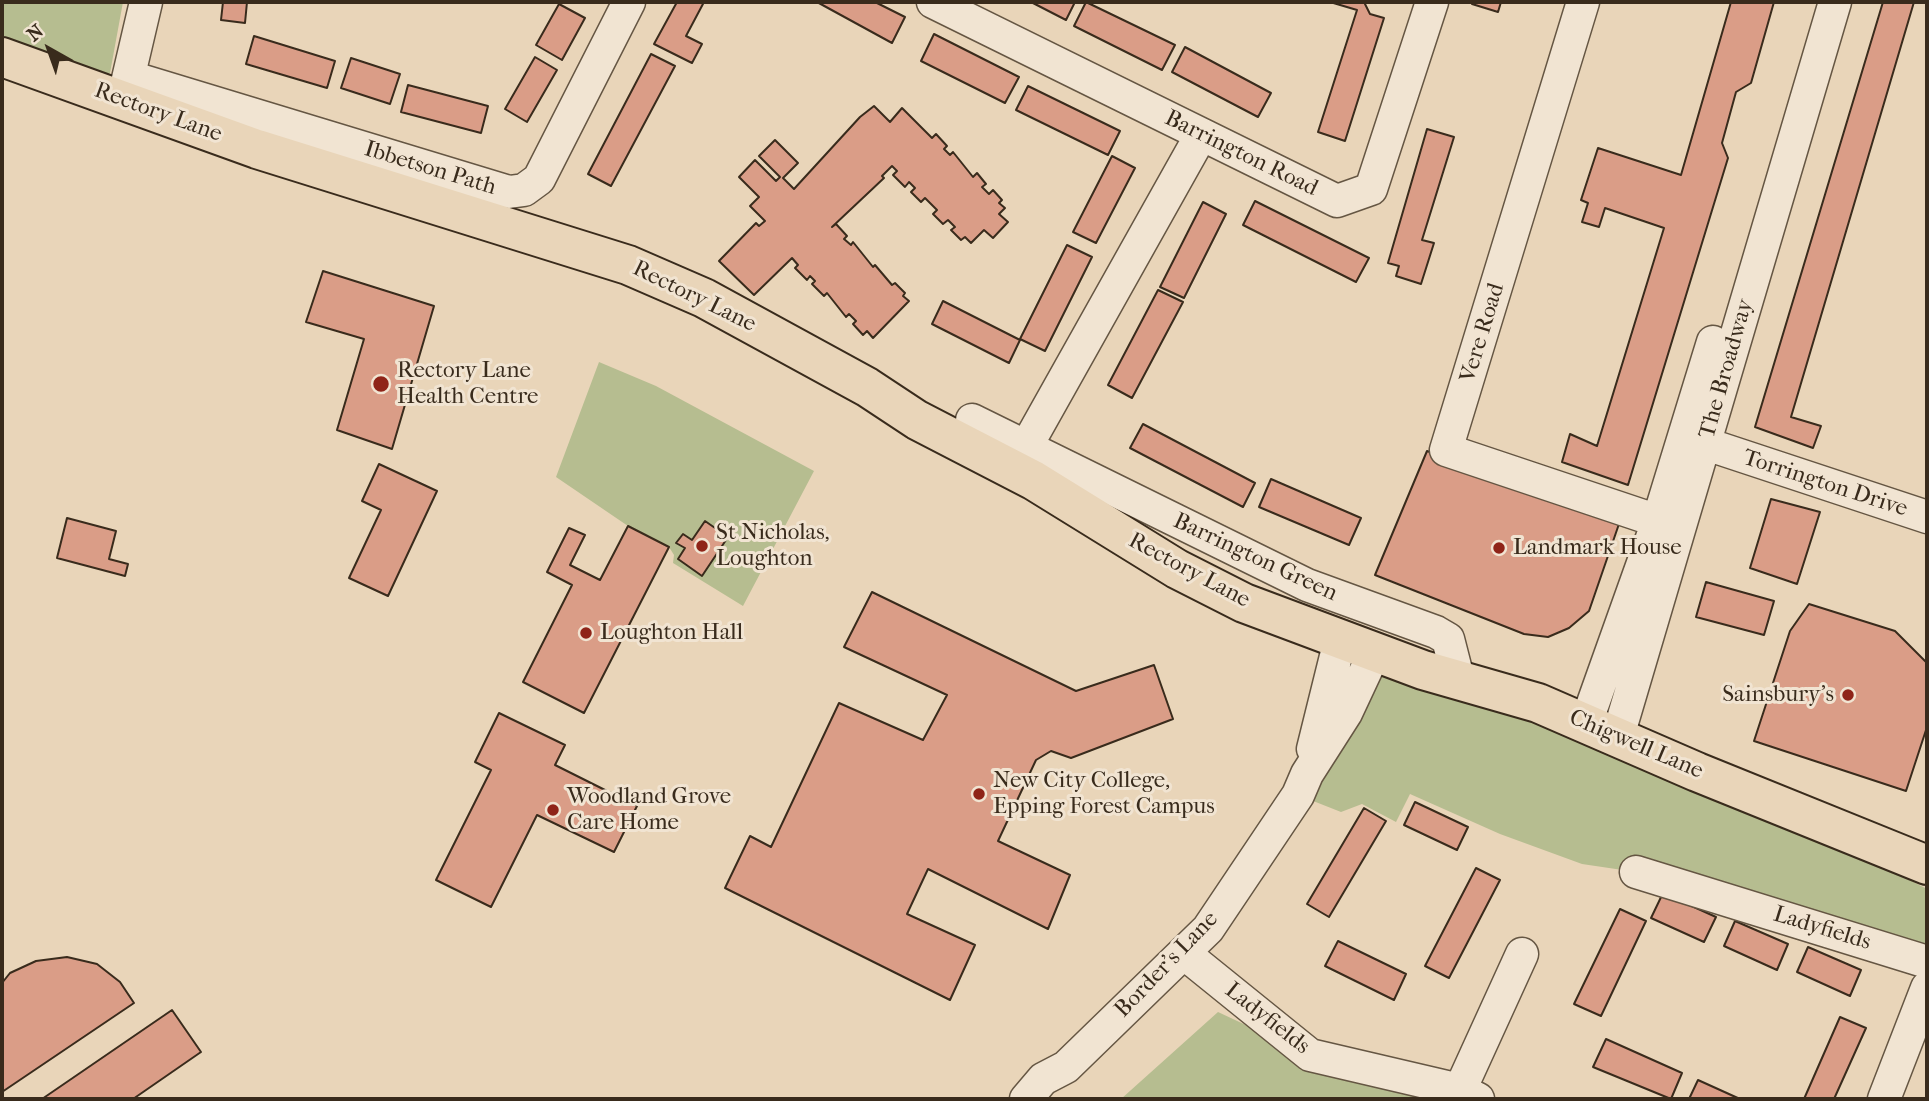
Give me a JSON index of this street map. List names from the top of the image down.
{
  "streets": {
    "main road": ["Rectory Lane", "Chigwell Lane"],
    "street": [
      "Barrington Road",
      "Ibbetson Path",
      "Vere Road",
      "The Broadway",
      "Torrington Drive",
      "Barrington Green",
      "Ladyfields",
      "Border's Lane"
    ]
  },
  "crossings": [
    ["Rectory Lane", "Ibbetson Path"],
    ["Rectory Lane", "Chigwell Lane"],
    ["Rectory Lane", "Border's Lane"],
    ["Vere Road", "The Broadway"],
    ["The Broadway", "Torrington Drive"],
    ["The Broadway", "Chigwell Lane"],
    ["Barrington Green", "Chigwell Lane"],
    ["Chigwell Lane", "Border's Lane"],
    ["Ladyfields", "Border's Lane"]
  ],
  "places": [
    "Rectory Lane Health Centre",
    "St Nicholas, Loughton",
    "Landmark House",
    "Loughton Hall",
    "Sainsbury's",
    "New City College, Epping Forest Campus",
    "Woodland Grove Care Home"
  ],
  "north": "top left"
}
